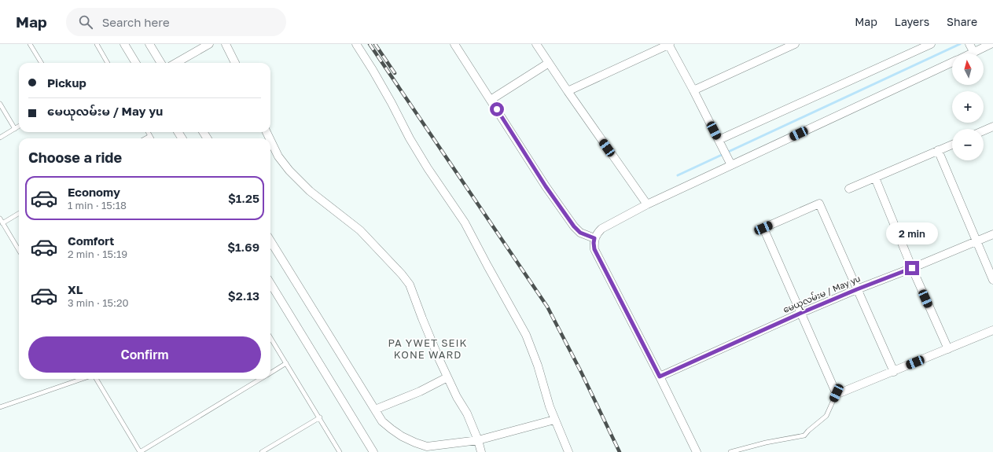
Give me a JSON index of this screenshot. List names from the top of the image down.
{
  "streets": {
    "street": ["မေယုလမ်းမ / May yu"]
  },
  "districts": ["PA YWET SEIK KONE WARD"],
  "north": "top",
  "page": {
    "header": "Map",
    "search": "Search here",
    "nav": ["Map", "Layers", "Share"],
    "map_buttons": ["+", "−"],
    "banner": ["Pickup", "မေယုလမ်းမ / May yu"],
    "heading": "Choose a ride",
    "list": [
      {
        "name": "Economy",
        "note": "1 min · 15:18",
        "value": "$1.25"
      },
      {
        "name": "Comfort",
        "note": "2 min · 15:19",
        "value": "$1.69"
      },
      {
        "name": "XL",
        "note": "3 min · 15:20",
        "value": "$2.13"
      }
    ],
    "bubble": "2 min",
    "buttons": "Confirm"
  }
}
